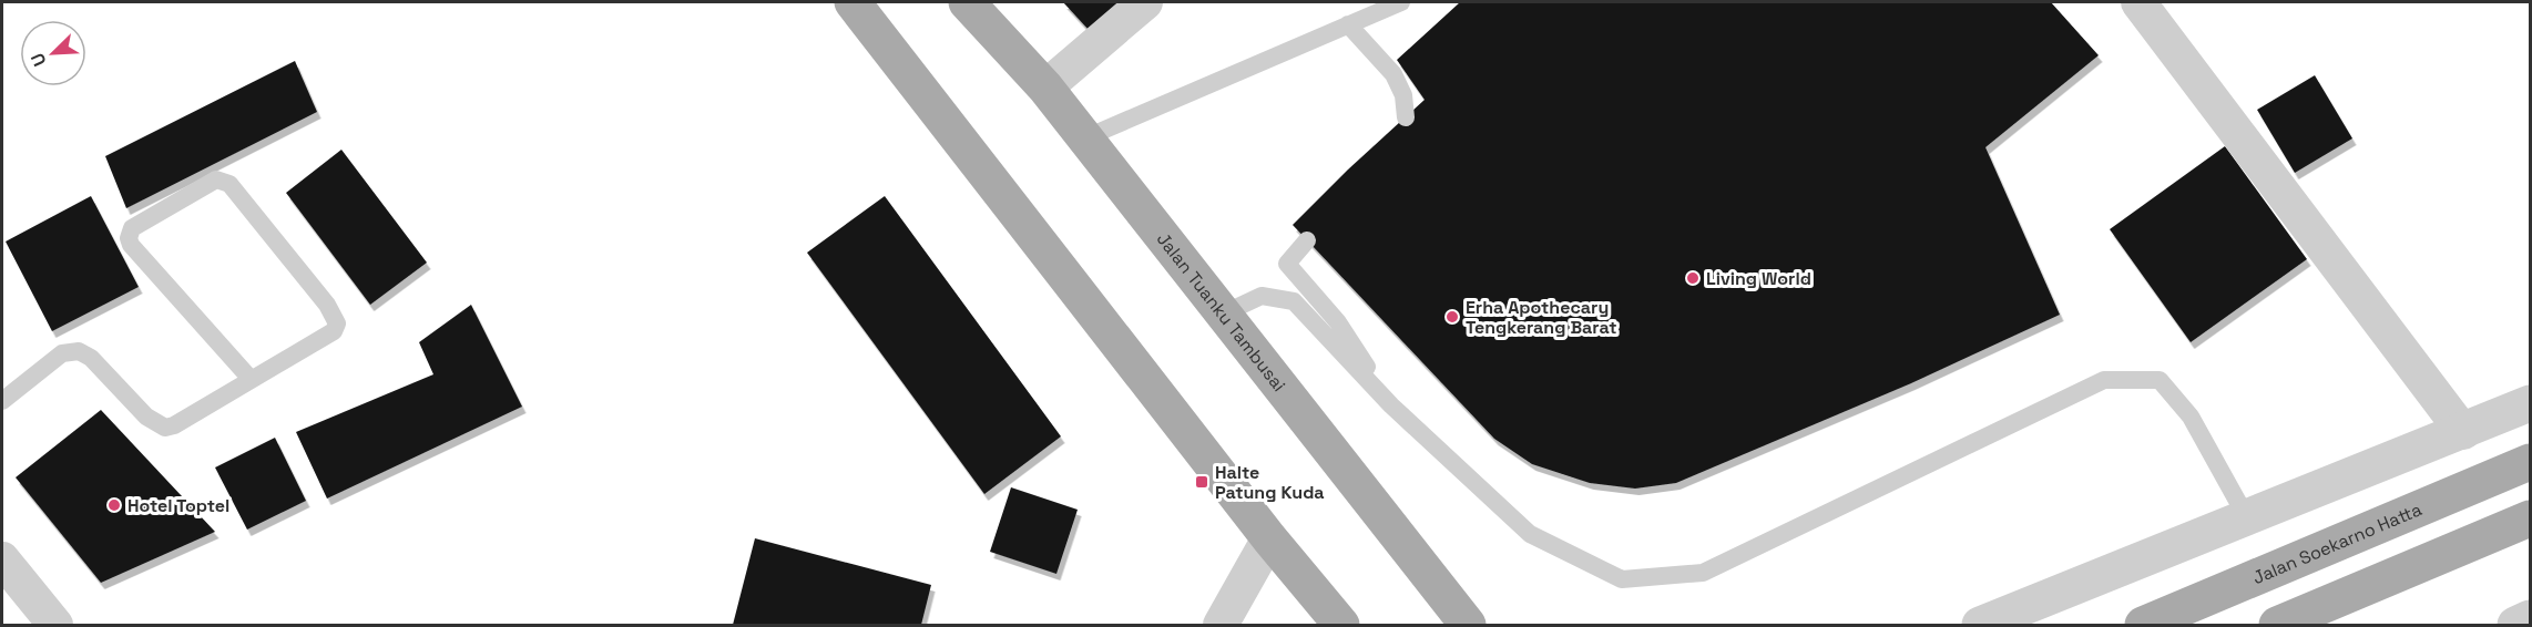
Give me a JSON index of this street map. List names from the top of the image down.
{
  "streets": {
    "main road": ["Jalan Tuanku Tambusai", "Jalan Soekarno Hatta"]
  },
  "places": {
    "other": ["Living World", "Erha Apothecary Tengkerang Barat", "Hotel Toptel"],
    "transit": ["Halte Patung Kuda"]
  },
  "north": "bottom left"
}
